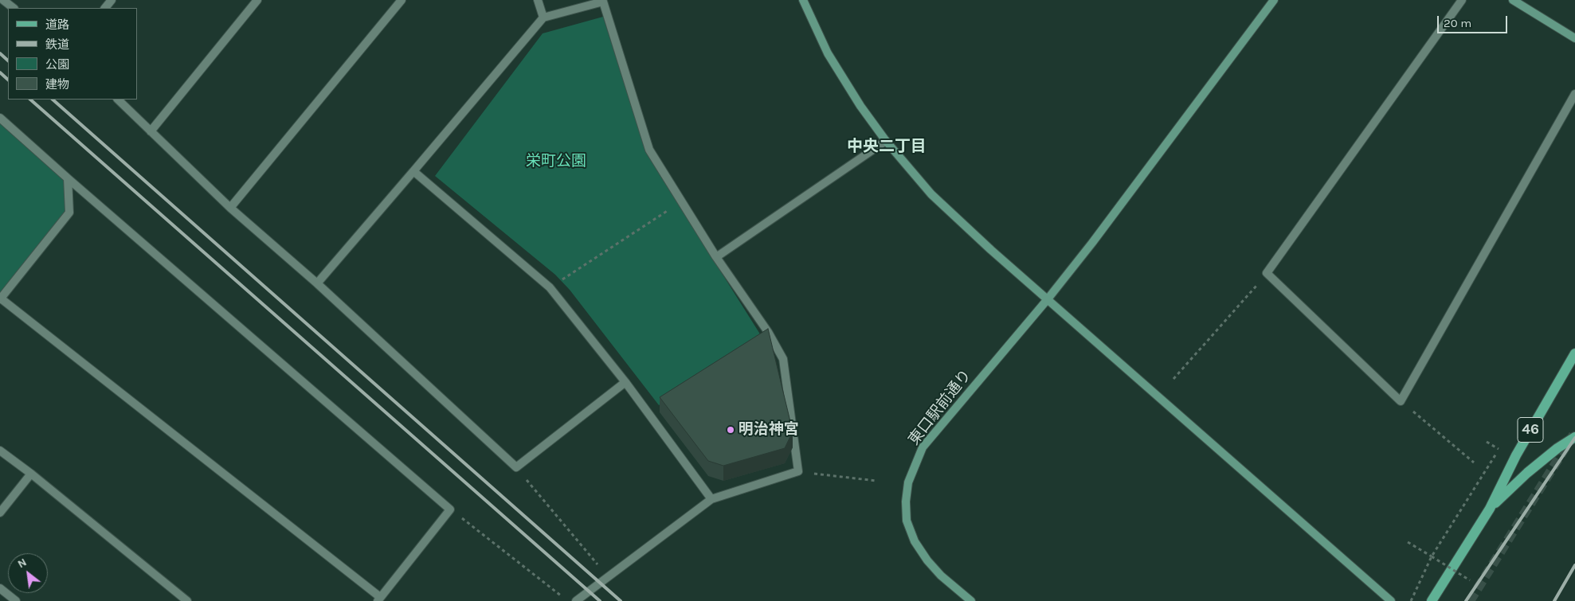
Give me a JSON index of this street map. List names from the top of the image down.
{
  "streets": {
    "main road": ["46"],
    "street": ["東口駅前通り"]
  },
  "districts": ["中央二丁目"],
  "parks": ["栄町公園"],
  "places": ["明治神宮"],
  "legend": [
    "道路",
    "鉄道",
    "公園",
    "建物"
  ],
  "scale_bar": "20 m",
  "north": "top left"
}
